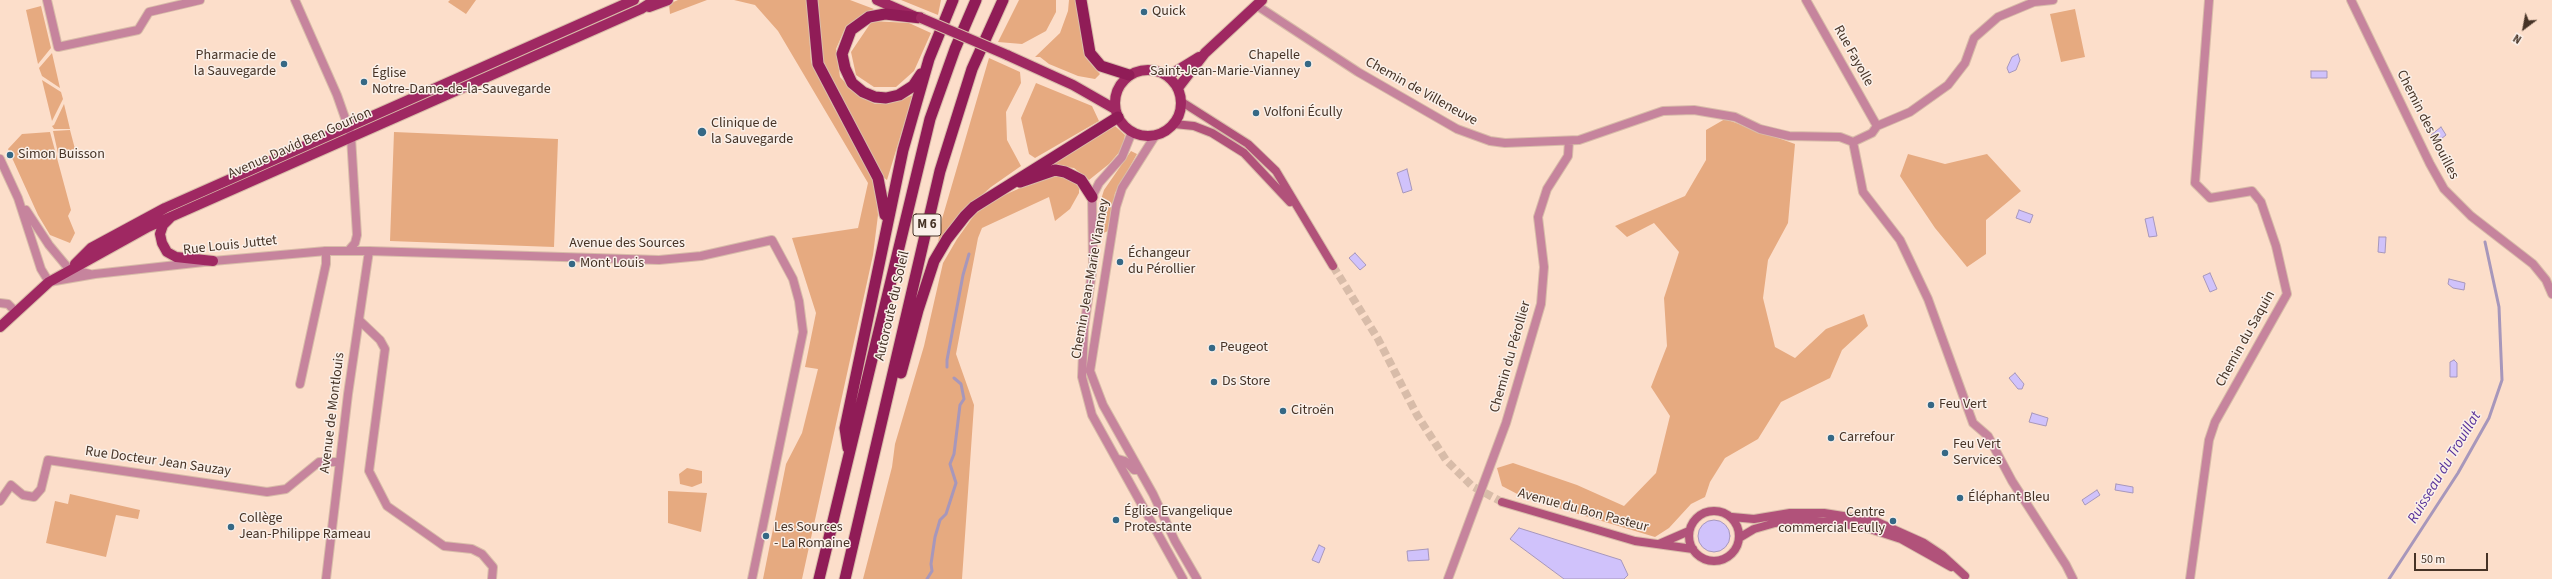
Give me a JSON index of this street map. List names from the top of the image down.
{
  "streets": {
    "highway": ["M 6", "Autoroute du Soleil"],
    "main road": ["Avenue David Ben Gourion", "Avenue du Bon Pasteur"],
    "street": [
      "Rue Fayolle",
      "Chemin de Villeneuve",
      "Chemin des Mouilles",
      "Avenue des Sources",
      "Rue Louis Juttet",
      "Chemin Jean-Marie Vianney",
      "Chemin du Saquin",
      "Chemin du Pérollier",
      "Avenue de Montlouis",
      "Rue Docteur Jean Sauzay"
    ]
  },
  "crossings": [
    ["Chemin de Villeneuve", "Chemin du Pérollier"],
    ["Avenue David Ben Gourion", "Rue Louis Juttet"],
    ["Avenue des Sources", "Rue Louis Juttet"],
    ["Avenue des Sources", "Avenue de Montlouis"],
    ["Rue Louis Juttet", "Avenue de Montlouis"],
    ["Avenue de Montlouis", "Rue Docteur Jean Sauzay"]
  ],
  "water": ["Ruisseau du Trouillat"],
  "places": [
    "Quick",
    "Pharmacie de la Sauvegarde",
    "Chapelle Saint-Jean-Marie-Vianney",
    "Église Notre-Dame-de-la-Sauvegarde",
    "Volfoni Écully",
    "Clinique de la Sauvegarde",
    "Simon Buisson",
    "Échangeur du Pérollier",
    "Mont Louis",
    "Peugeot",
    "Ds Store",
    "Feu Vert",
    "Citroën",
    "Carrefour",
    "Feu Vert Services",
    "Éléphant Bleu",
    "Église Evangelique Protestante",
    "Centre commercial Ecully",
    "Collège Jean-Philippe Rameau",
    "Les Sources - La Romaine"
  ],
  "scale_bar": "50 m",
  "north": "bottom left"
}
